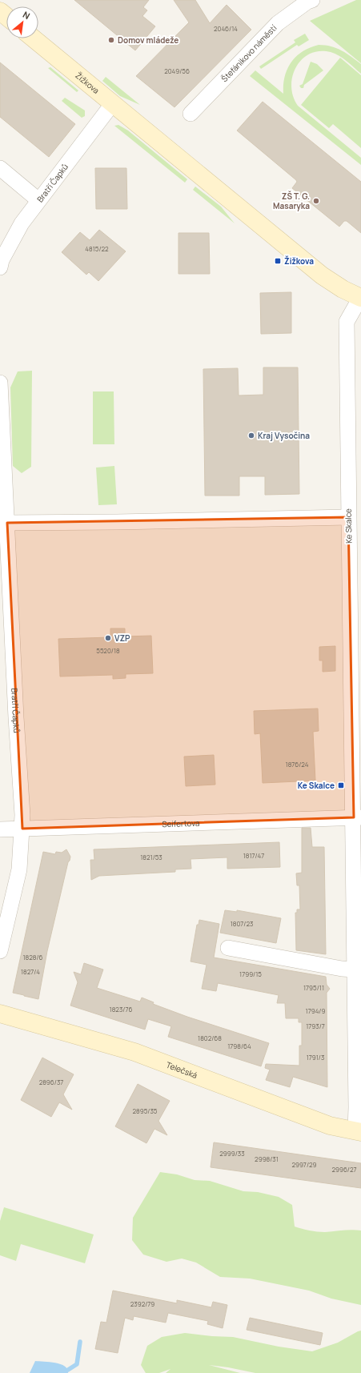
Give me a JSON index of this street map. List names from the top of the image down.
{
  "streets": {
    "main road": ["Žižkova", "Telečská"],
    "street": [
      "Štefánikovo náměstí",
      "Bratří Čapků",
      "Ke Skalce",
      "Seifertova"
    ]
  },
  "crossings": [
    ["Žižkova", "Bratří Čapků"],
    ["Žižkova", "Ke Skalce"],
    ["Bratří Čapků", "Seifertova"],
    ["Ke Skalce", "Seifertova"],
    ["Ke Skalce", "Telečská"]
  ],
  "places": {
    "other": [
      "Domov mládeže",
      "ZŠ T. G. Masaryka",
      "Kraj Vysočina",
      "VZP"
    ],
    "transit": ["Žižkova", "Ke Skalce"]
  },
  "house_numbers": [
    "2046/14",
    "2049/56",
    "4815/22",
    "5520/18",
    "1876/24",
    "1817/47",
    "1821/53",
    "1807/23",
    "1828/6",
    "1827/4",
    "1799/15",
    "1795/11",
    "1823/76",
    "1794/9",
    "1793/7",
    "1802/68",
    "1798/64",
    "1791/3",
    "2896/37",
    "2895/35",
    "2999/33",
    "2998/31",
    "2997/29",
    "2996/27",
    "2392/79"
  ],
  "north": "top right"
}
